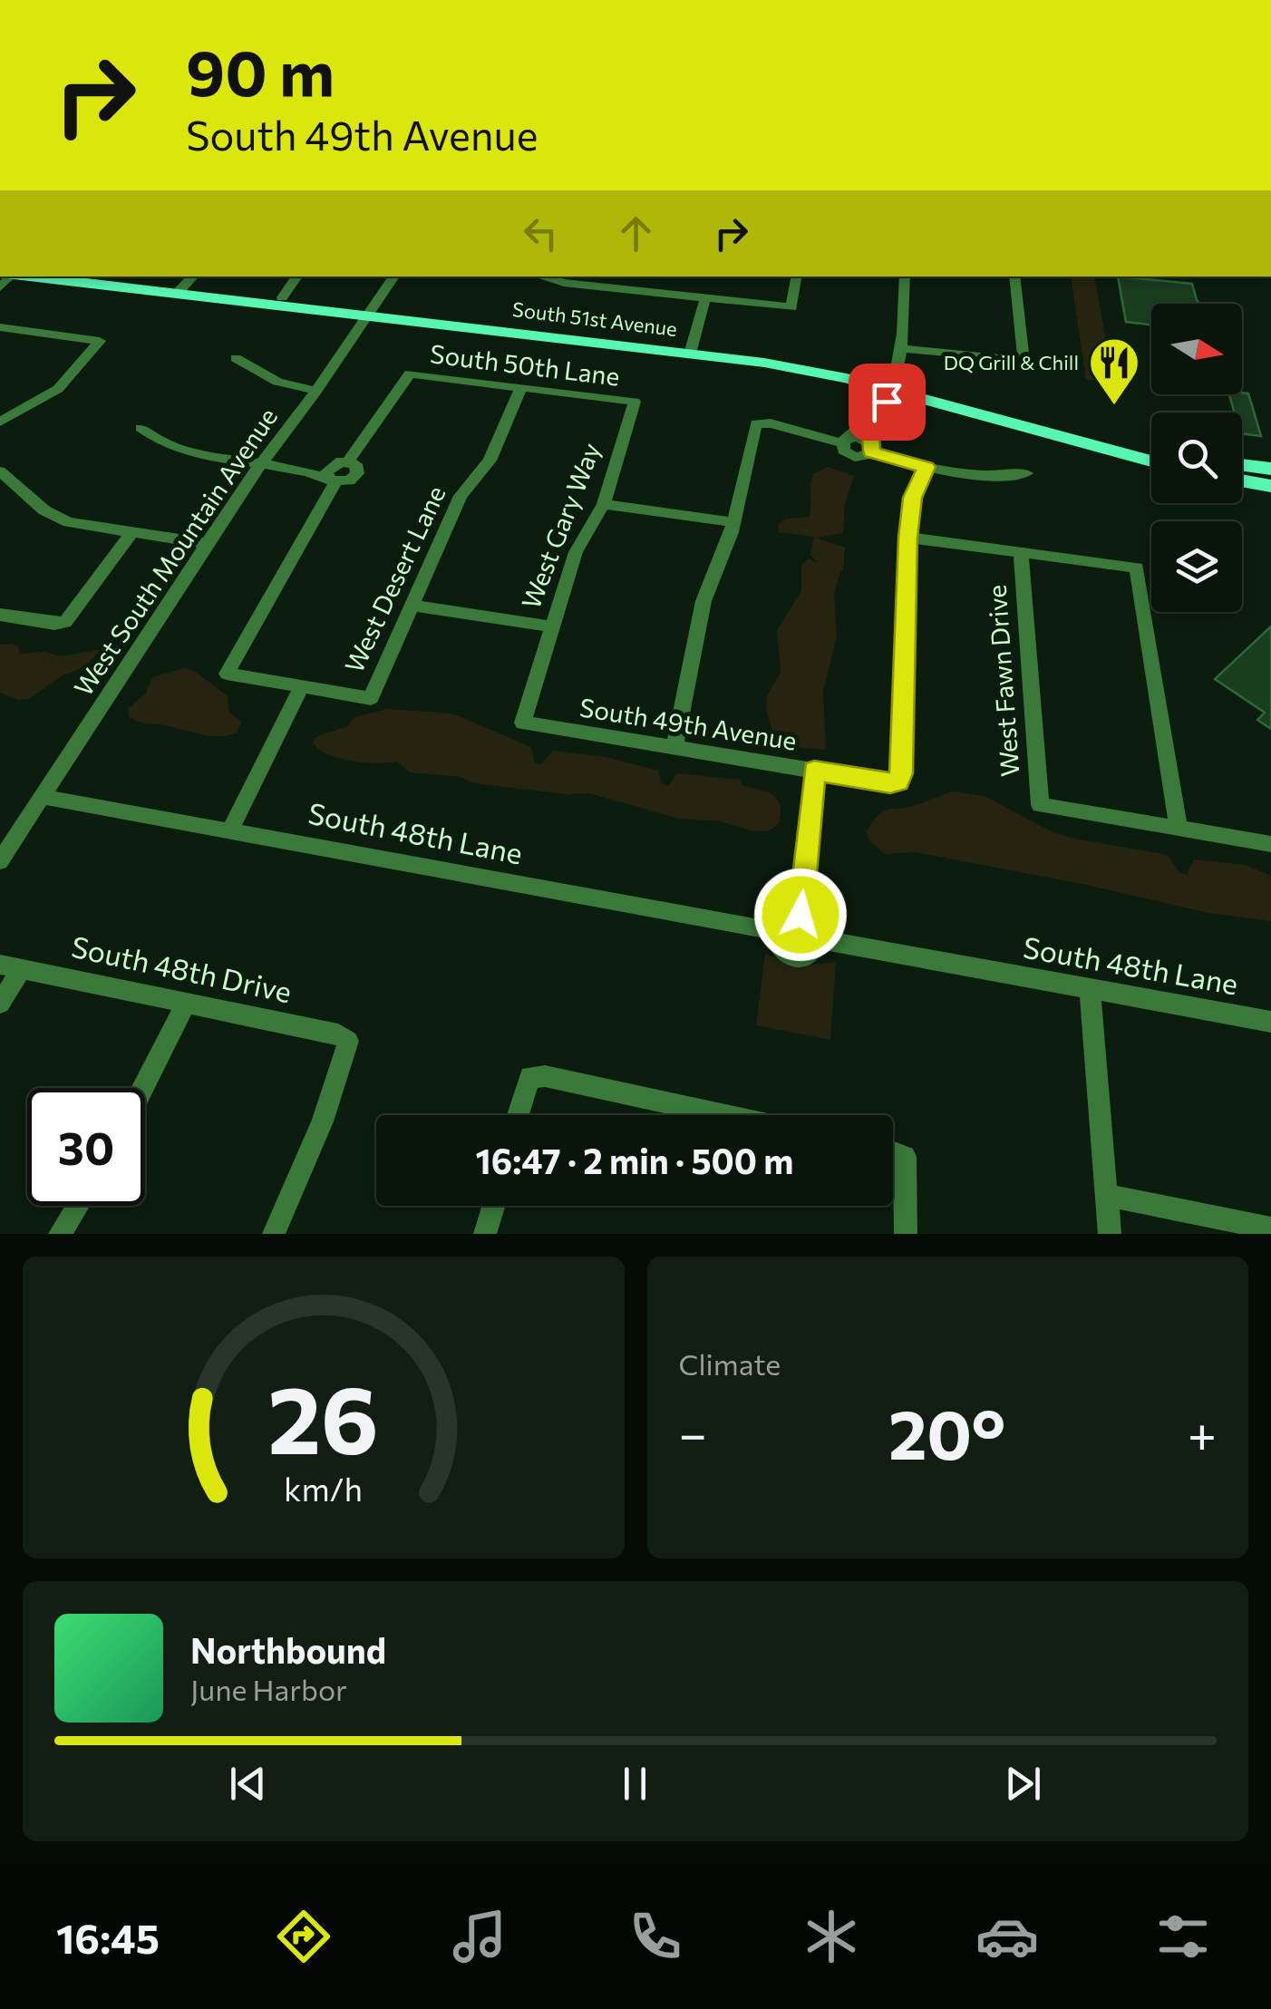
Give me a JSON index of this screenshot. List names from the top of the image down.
{
  "streets": {
    "main road": ["South 51st Avenue"],
    "street": [
      "South 50th Lane",
      "West Gary Way",
      "West South Mountain Avenue",
      "West Desert Lane",
      "West Fawn Drive",
      "South 49th Avenue",
      "South 48th Lane",
      "South 48th Drive"
    ]
  },
  "crossings": [
    ["South 51st Avenue", "West South Mountain Avenue"],
    ["South 50th Lane", "West Gary Way"],
    ["South 50th Lane", "West Desert Lane"],
    ["West Gary Way", "South 49th Avenue"],
    ["West South Mountain Avenue", "South 48th Lane"]
  ],
  "places": {
    "restaurant": ["DQ Grill & Chill"]
  },
  "north": "right",
  "page": {
    "turn": ["90 m", "South 49th Avenue"],
    "limit": "30",
    "trip": "16:47 · 2 min · 500 m",
    "tile": "Climate",
    "heat": ["−", "20°", "+"],
    "song": ["Northbound", "June Harbor"],
    "tabs": "16:45",
    "gauge": ["26", "km/h"]
  }
}
